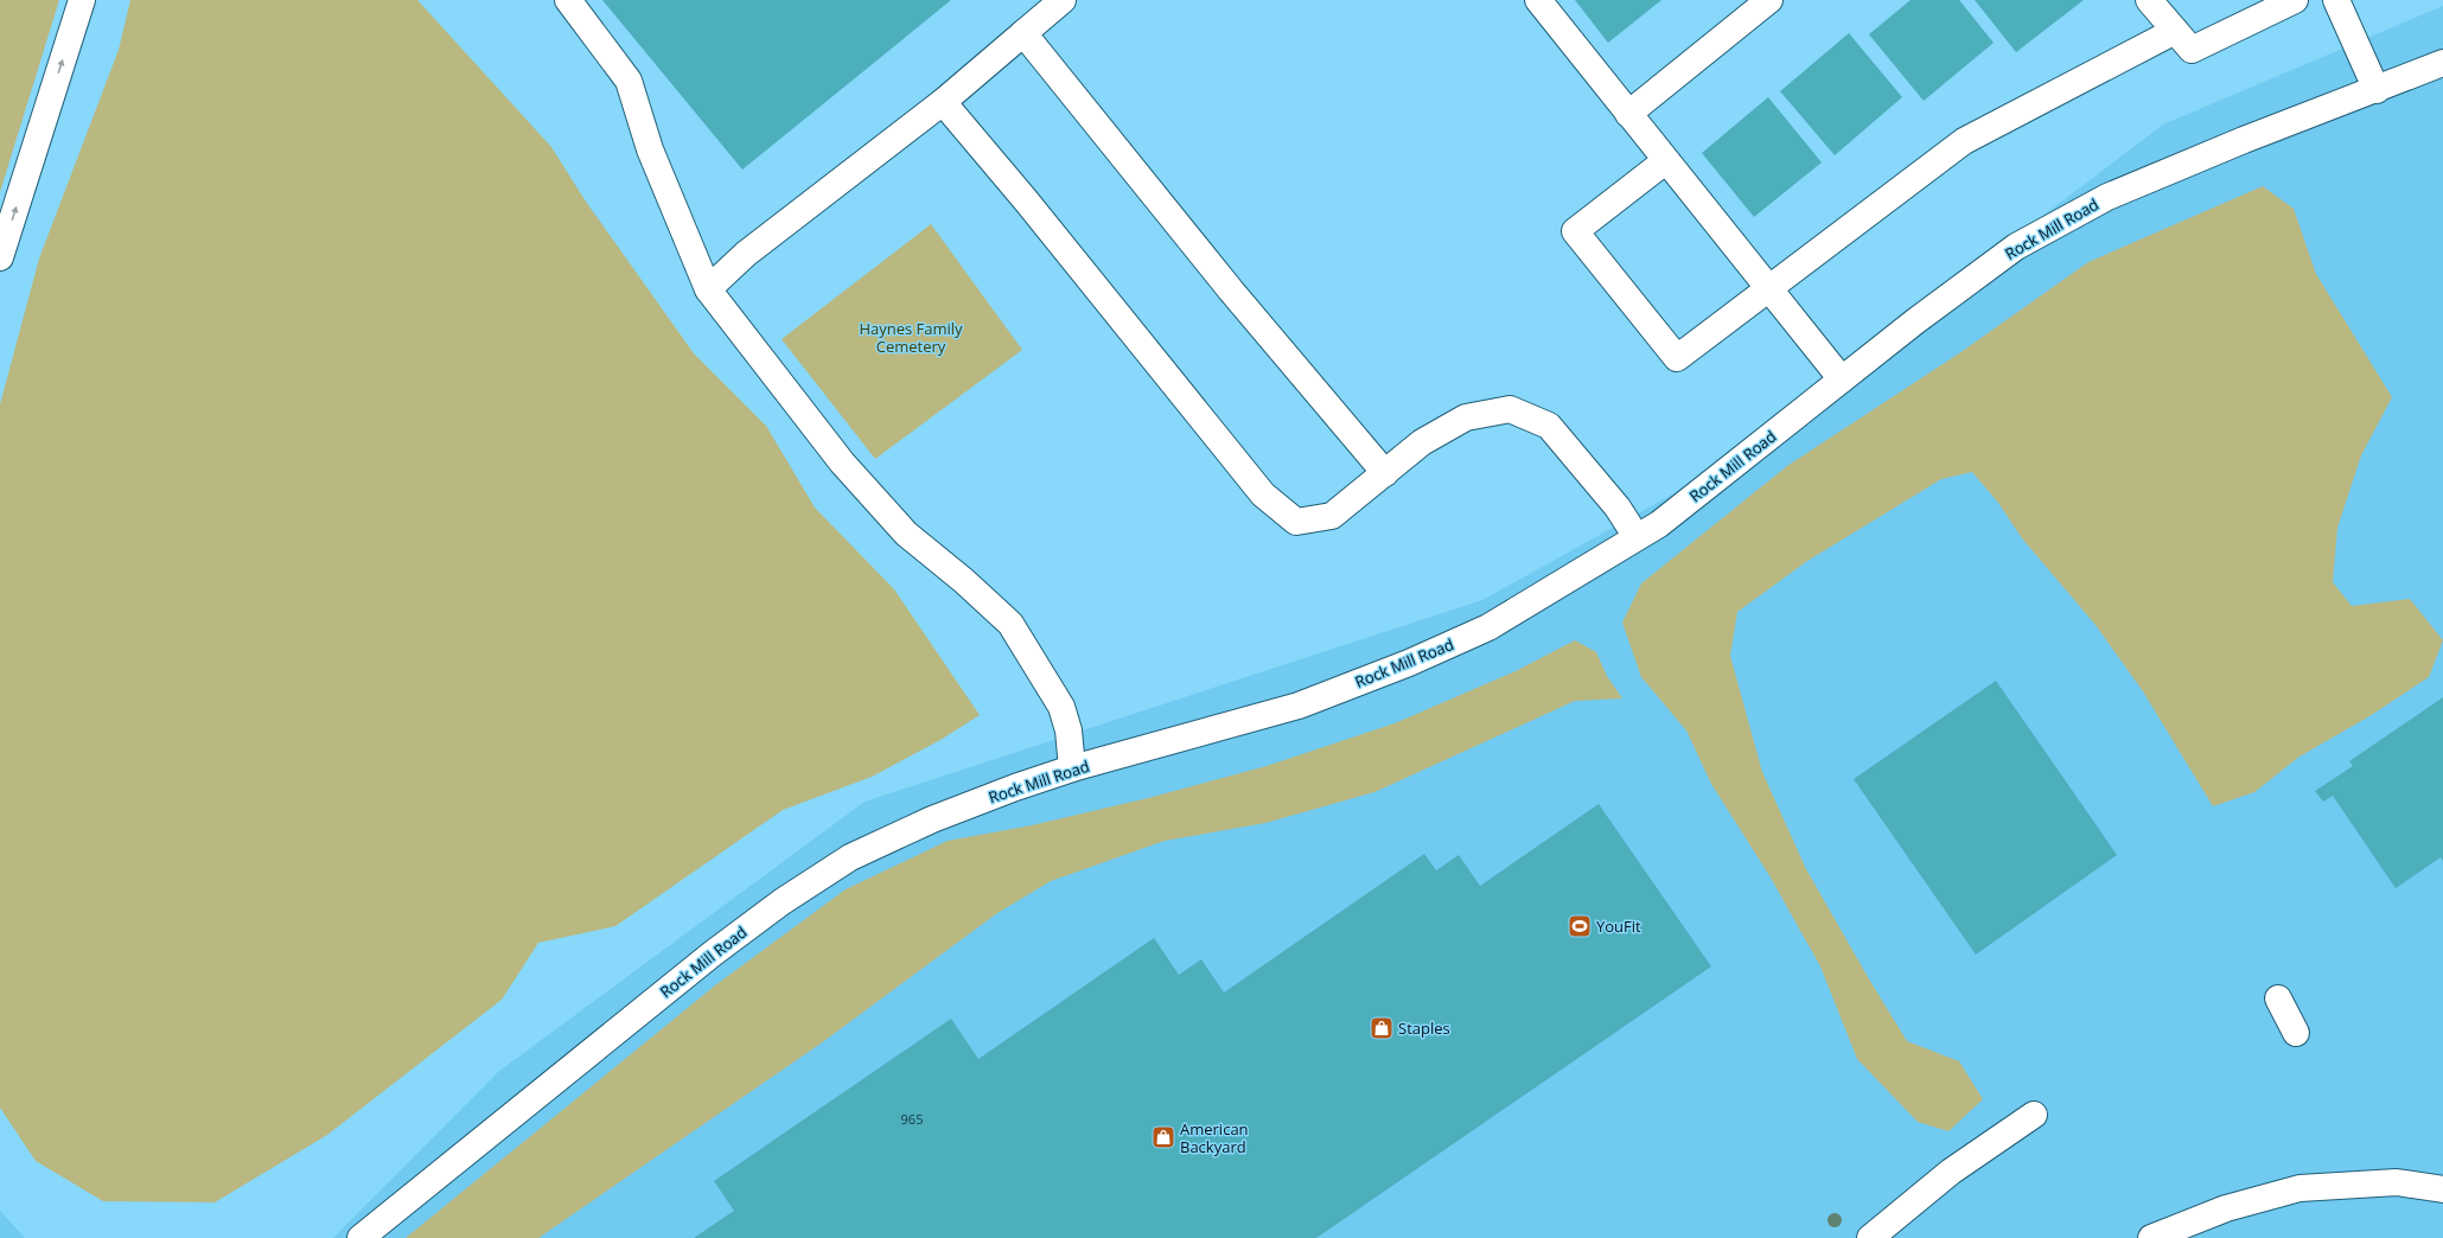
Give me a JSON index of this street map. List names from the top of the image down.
{
  "streets": {
    "main road": ["Rock Mill Road"]
  },
  "parks": ["Haynes Family Cemetery"],
  "places": {
    "sports": ["YouFit"],
    "shop": ["Staples", "American Backyard"]
  },
  "house_numbers": ["965"]
}
